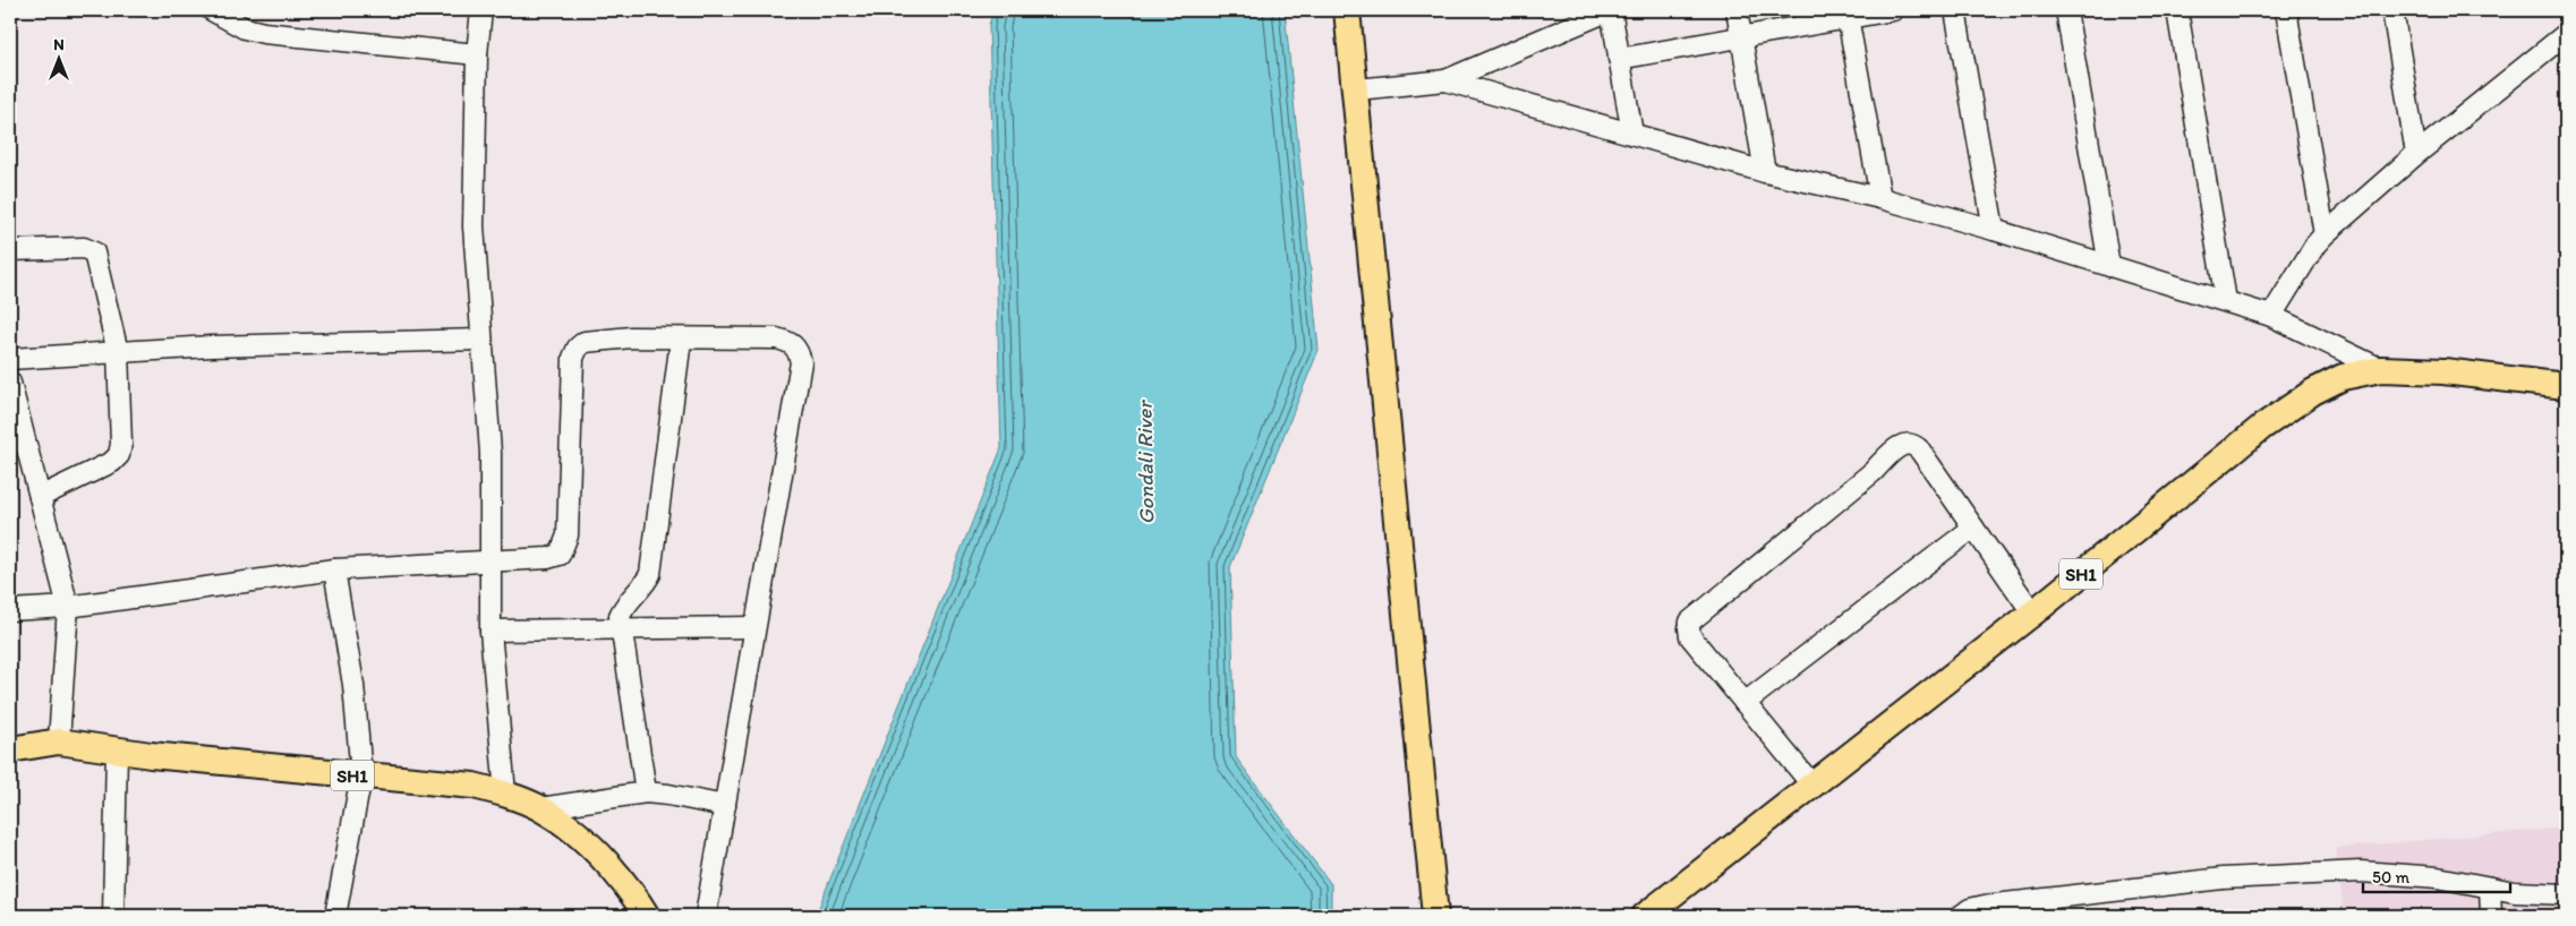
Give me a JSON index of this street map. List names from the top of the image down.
{
  "streets": {
    "main road": ["SH1"]
  },
  "water": ["Gondali River"],
  "scale_bar": "50 m",
  "north": "top"
}
